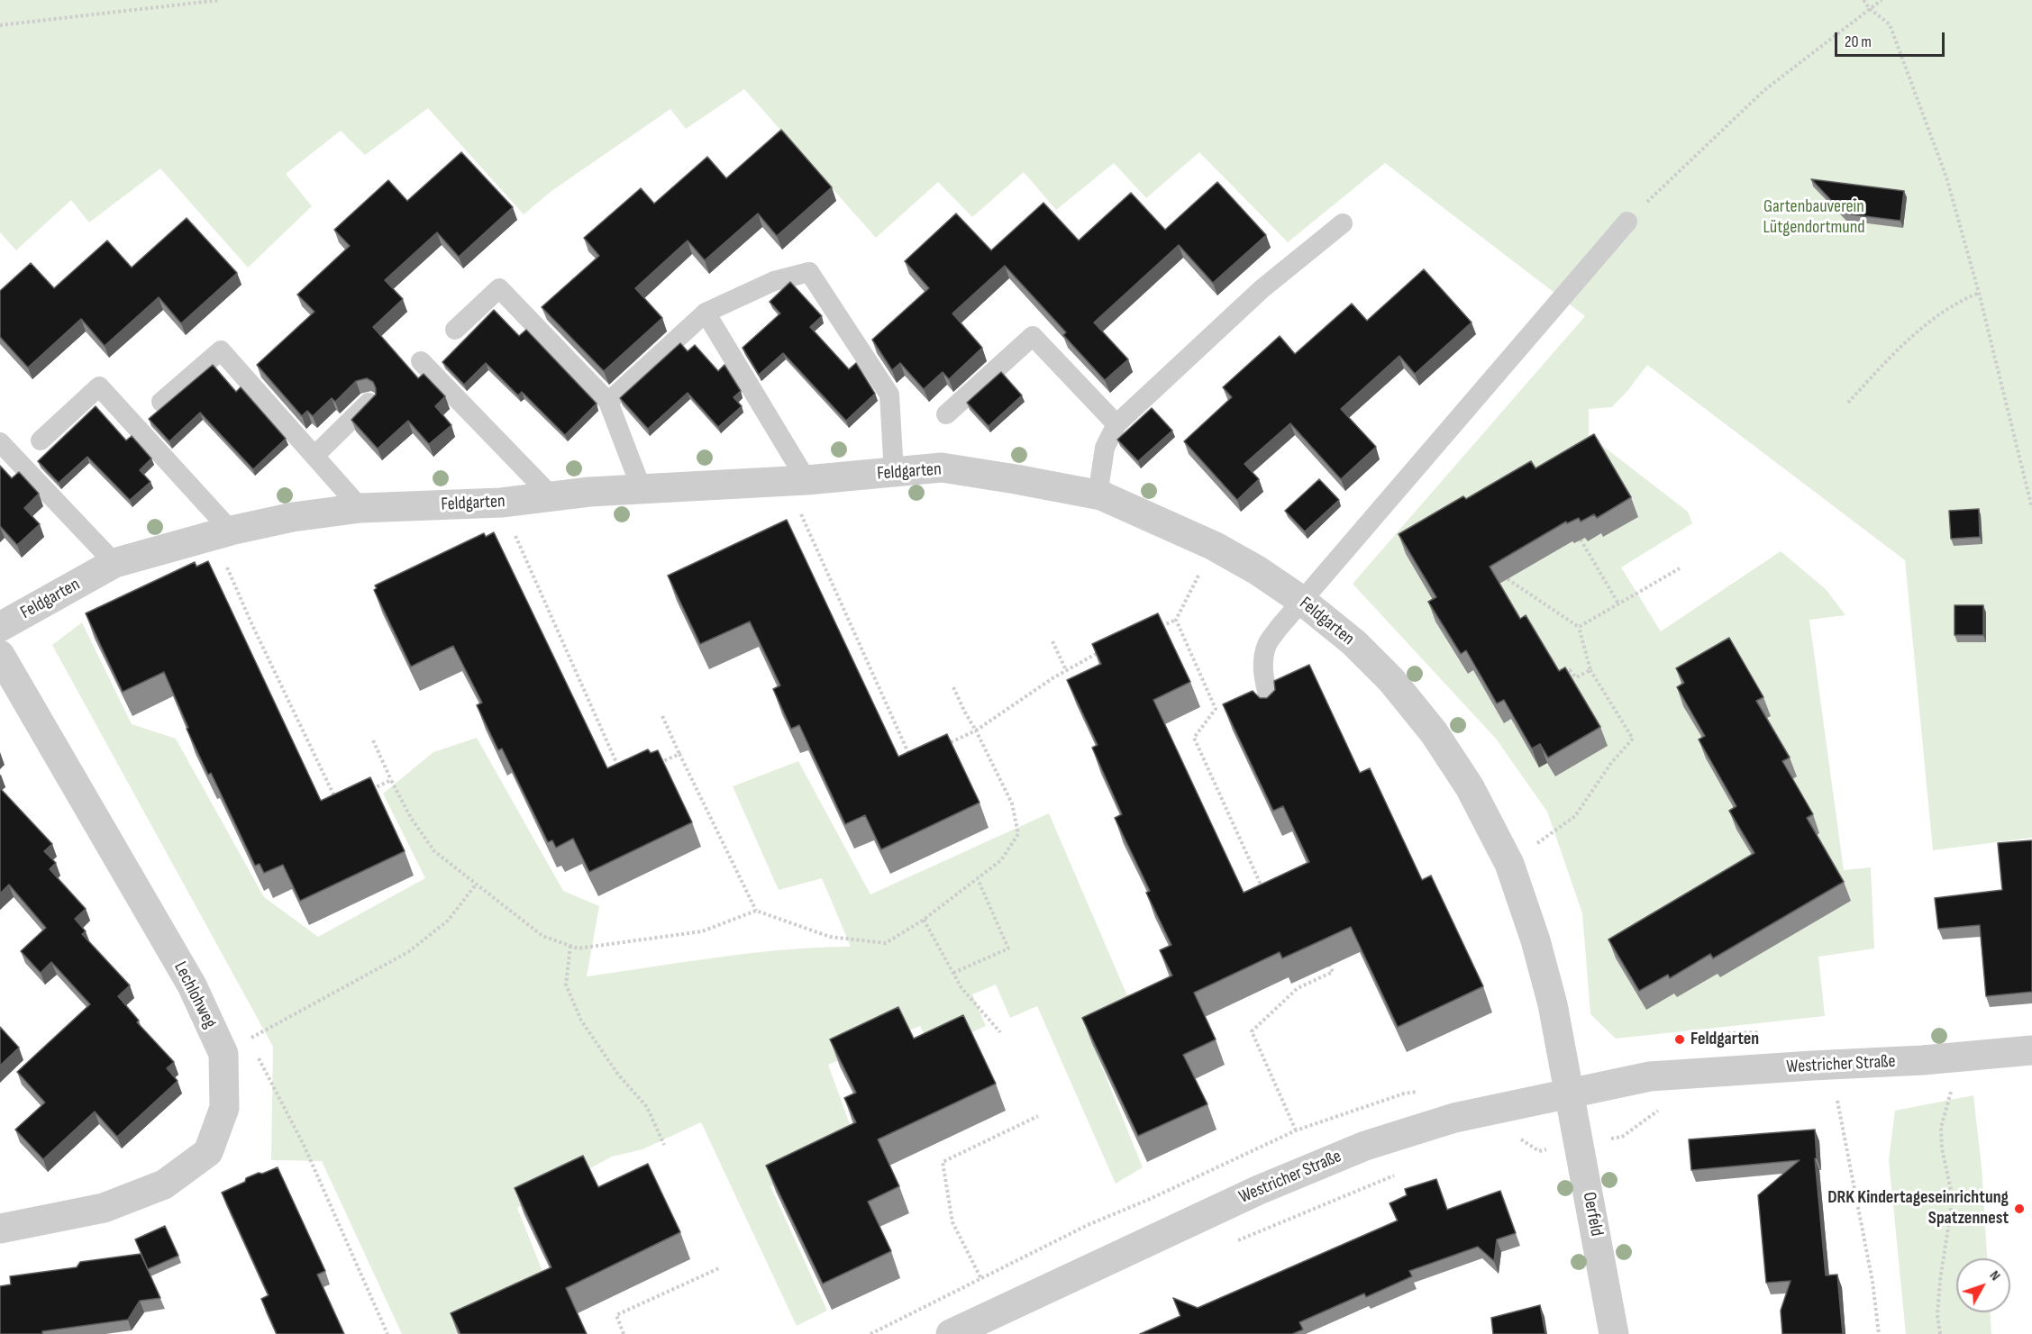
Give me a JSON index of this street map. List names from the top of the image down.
{
  "streets": {
    "street": [
      "Feldgarten",
      "Lechlohweg",
      "Westricher Straße",
      "Oerfeld"
    ]
  },
  "crossings": [
    ["Feldgarten", "Westricher Straße"],
    ["Feldgarten", "Oerfeld"],
    ["Westricher Straße", "Oerfeld"]
  ],
  "parks": ["Gartenbauverein Lütgendortmund"],
  "places": ["Feldgarten", "DRK Kindertageseinrichtung Spatzennest"],
  "scale_bar": "20 m",
  "north": "top right"
}
